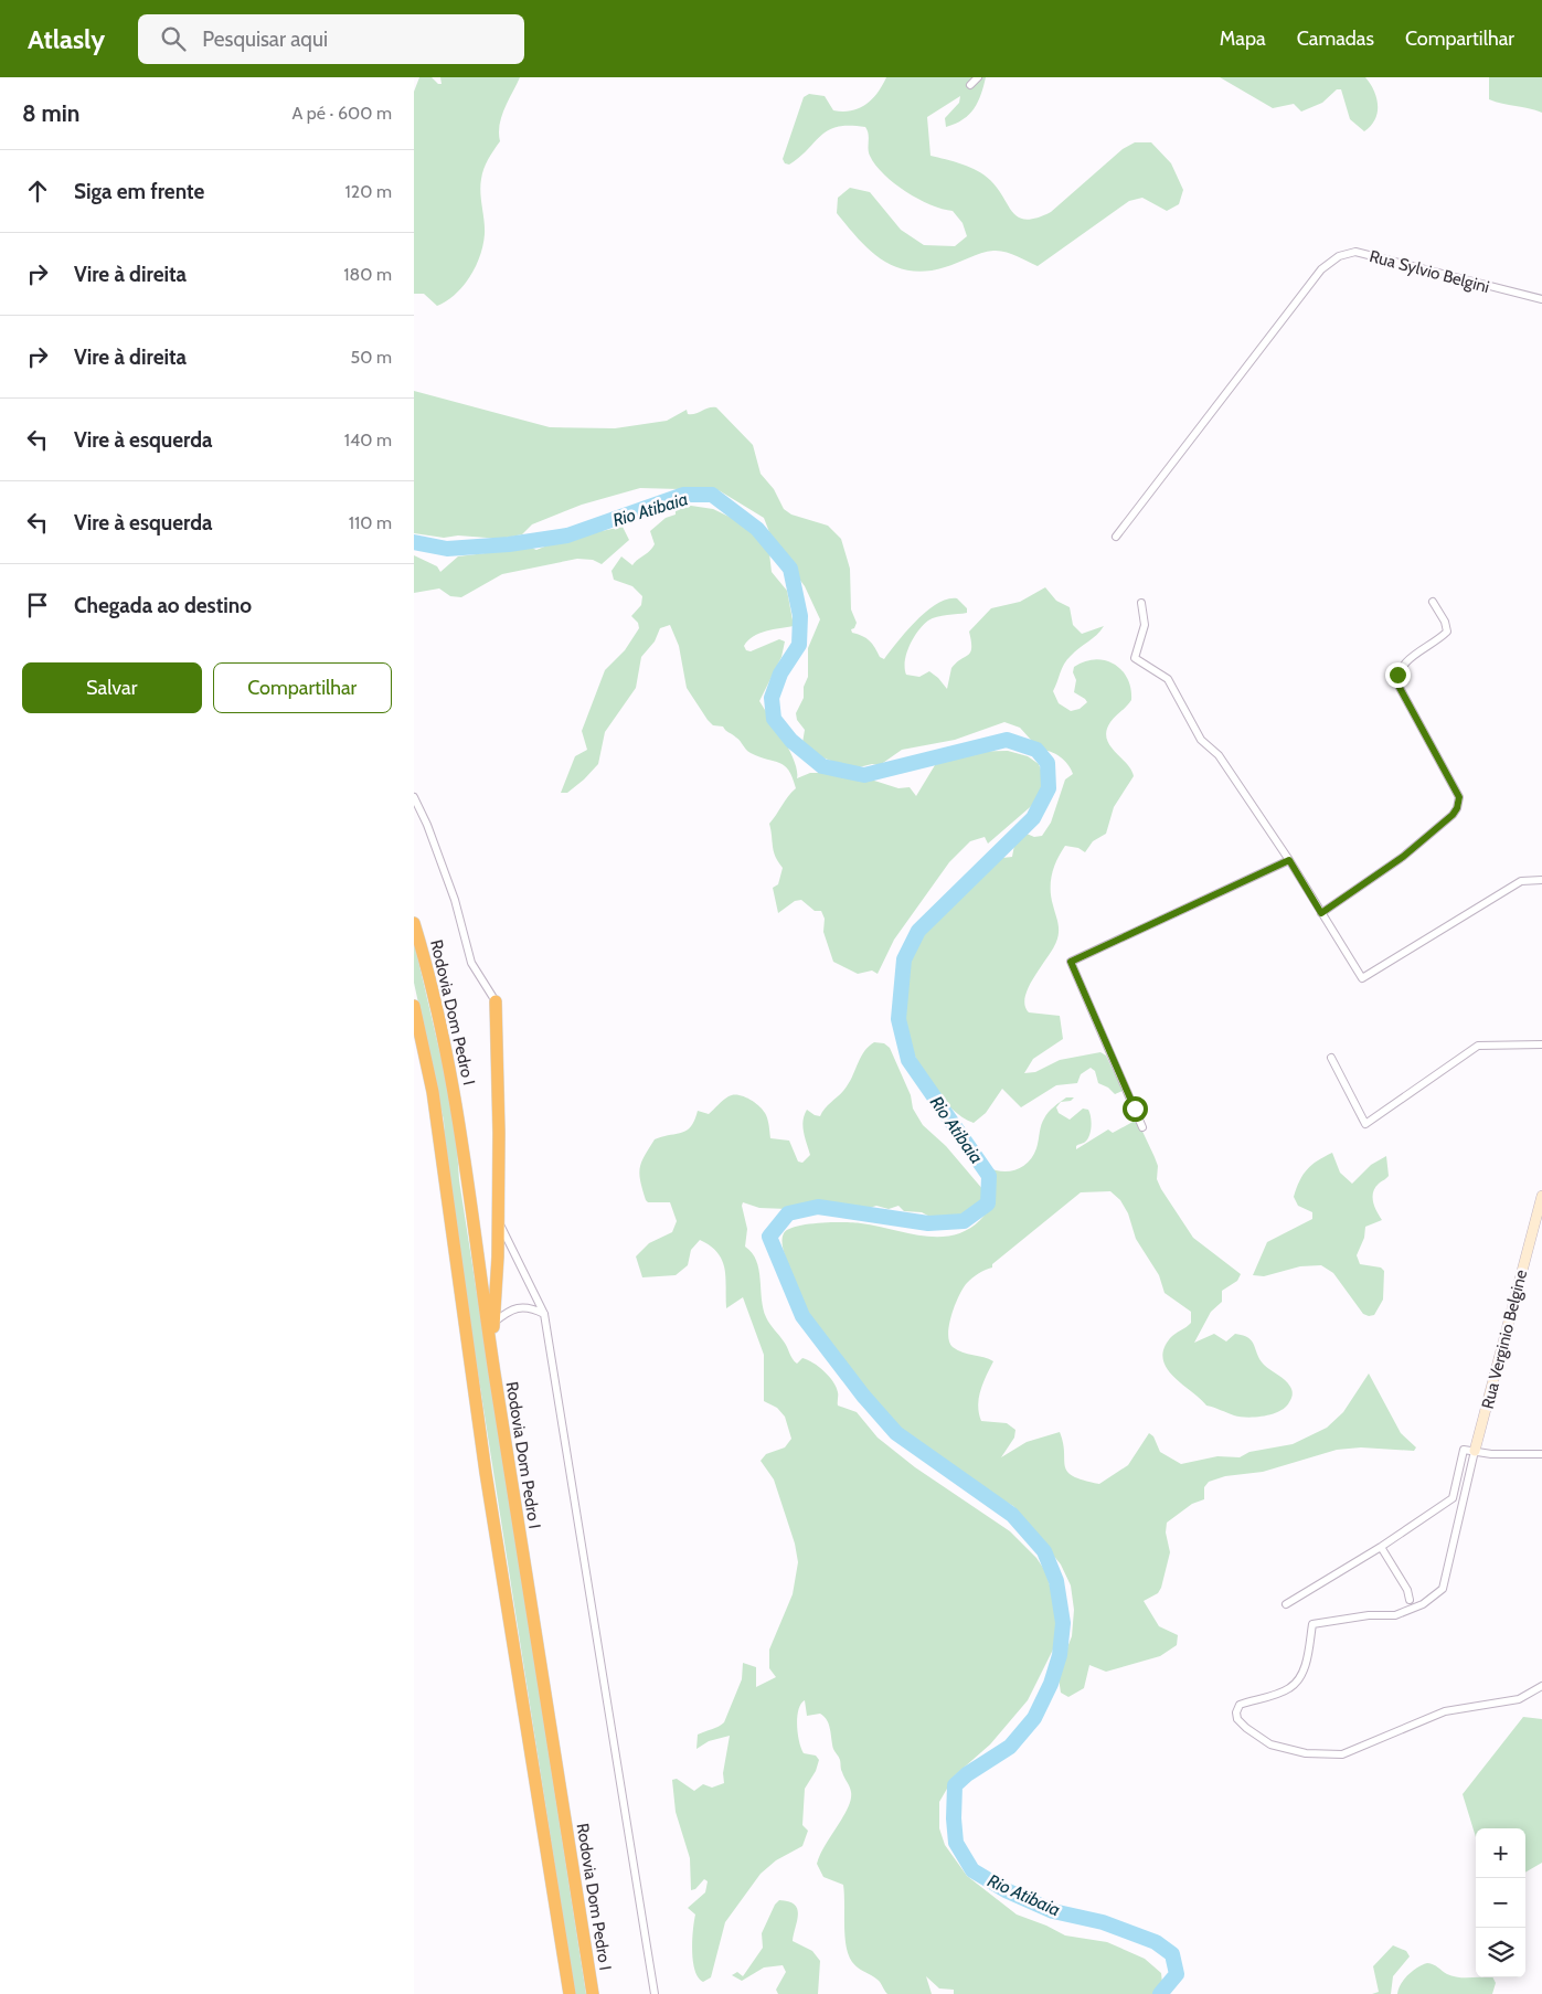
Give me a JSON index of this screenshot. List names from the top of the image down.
{
  "streets": {
    "highway": ["Rodovia Dom Pedro I"],
    "street": ["Rua Sylvio Belgini", "Rua Verginio Belgine"]
  },
  "water": ["Rio Atibaia"],
  "page": {
    "header": "Atlasly",
    "search": "Pesquisar aqui",
    "nav": ["Mapa", "Camadas", "Compartilhar"],
    "heading": ["8 min", "A pé · 600 m"],
    "list": [
      ["Siga em frente", "120 m"],
      ["Vire à direita", "180 m"],
      ["Vire à direita", "50 m"],
      ["Vire à esquerda", "140 m"],
      ["Vire à esquerda", "110 m"],
      "Chegada ao destino"
    ],
    "buttons": ["Salvar", "Compartilhar"],
    "map_buttons": ["+", "−"]
  }
}
